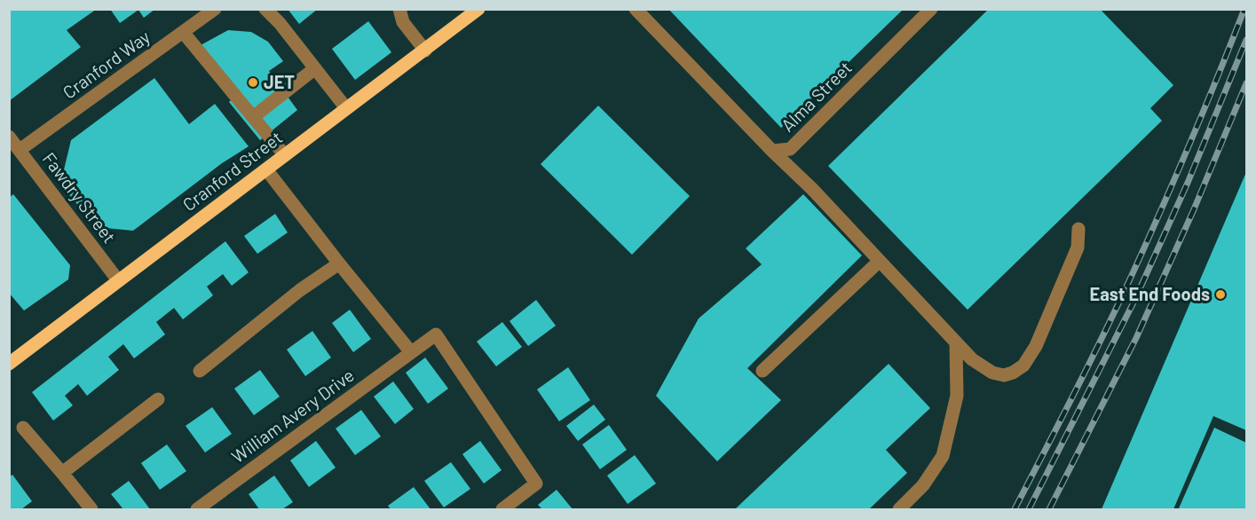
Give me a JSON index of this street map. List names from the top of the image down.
{
  "streets": {
    "main road": ["Cranford Street"],
    "street": [
      "Cranford Way",
      "Alma Street",
      "Fawdry Street",
      "William Avery Drive"
    ]
  },
  "crossings": [
    ["Cranford Way", "Fawdry Street"],
    ["Cranford Street", "Fawdry Street"]
  ],
  "places": ["JET", "East End Foods"]
}
